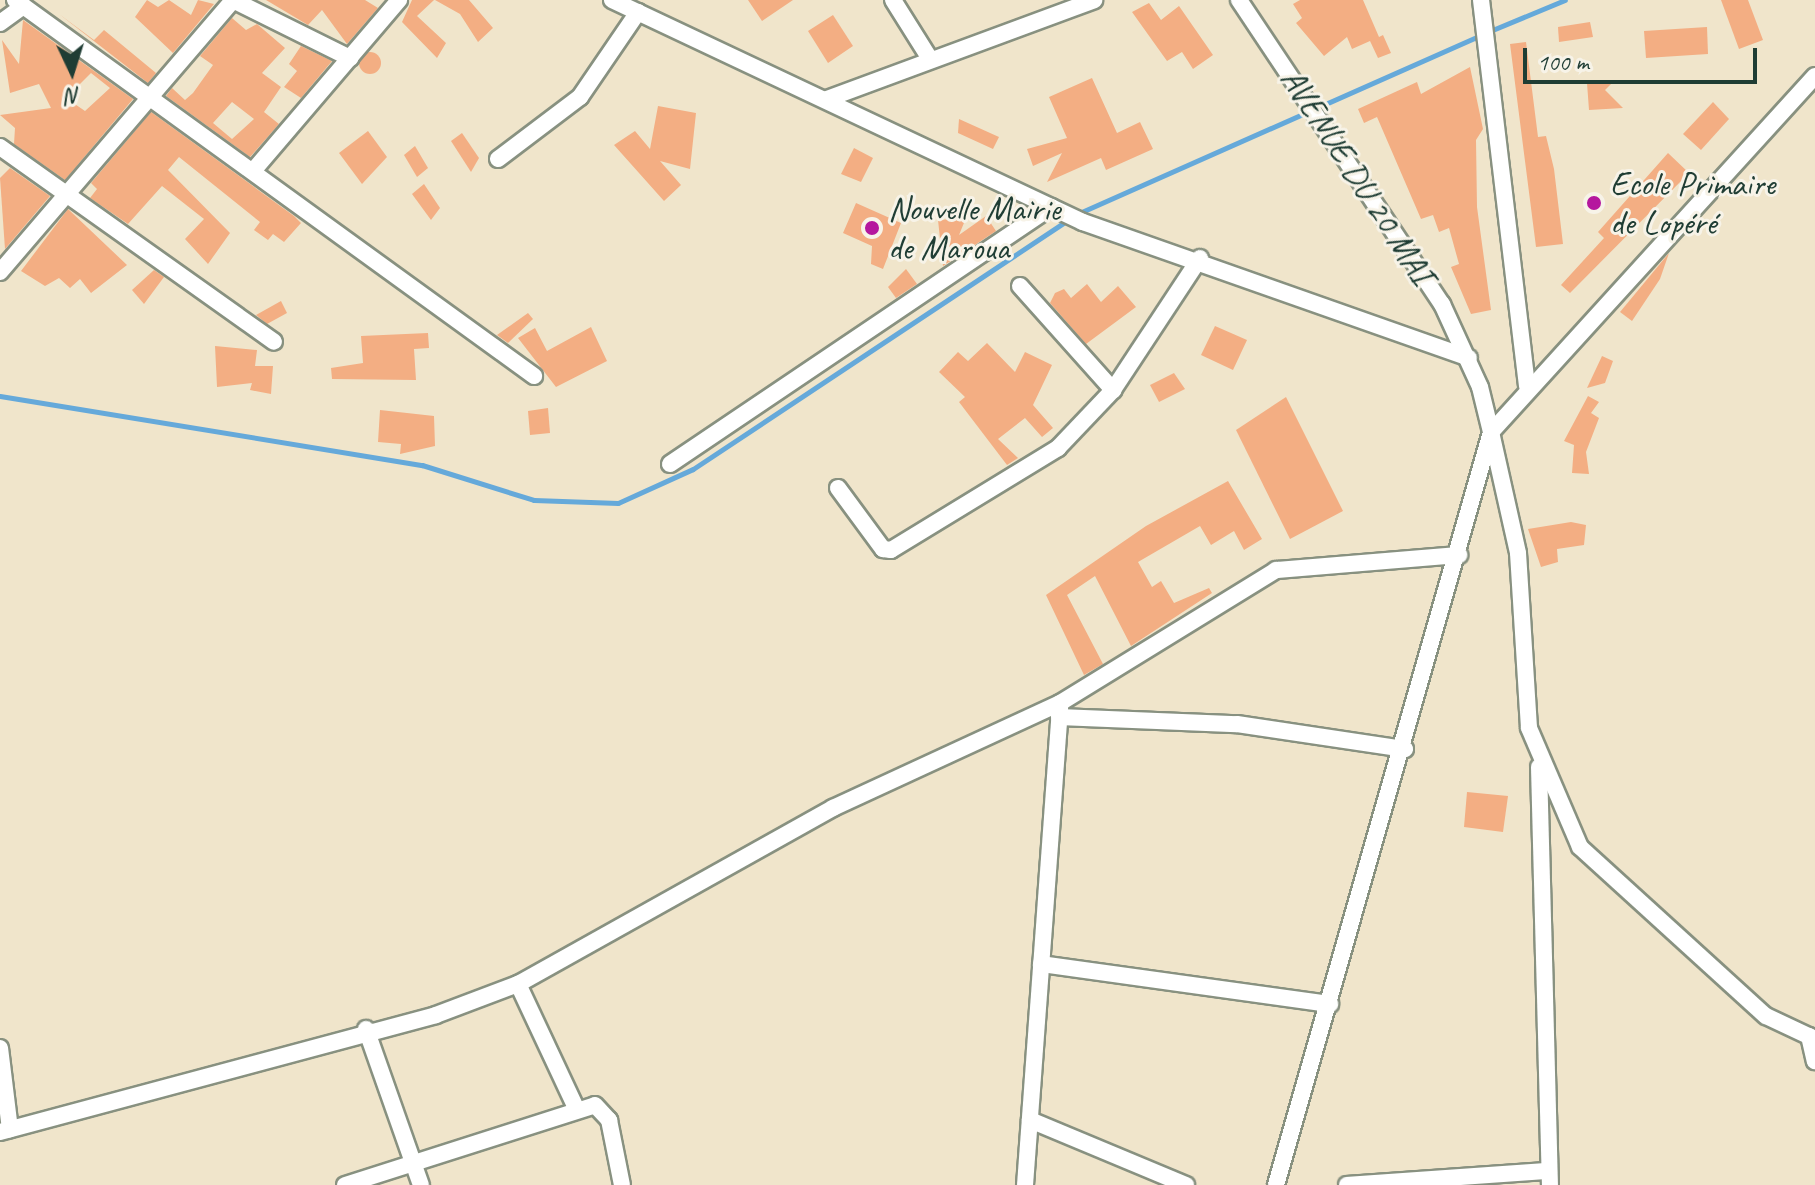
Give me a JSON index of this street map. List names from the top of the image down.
{
  "streets": {
    "street": ["AVENUE DU 20 MAI"]
  },
  "places": ["Ecole Primaire de Lopéré", "Nouvelle Mairie de Maroua"],
  "scale_bar": "100 m",
  "north": "bottom"
}
